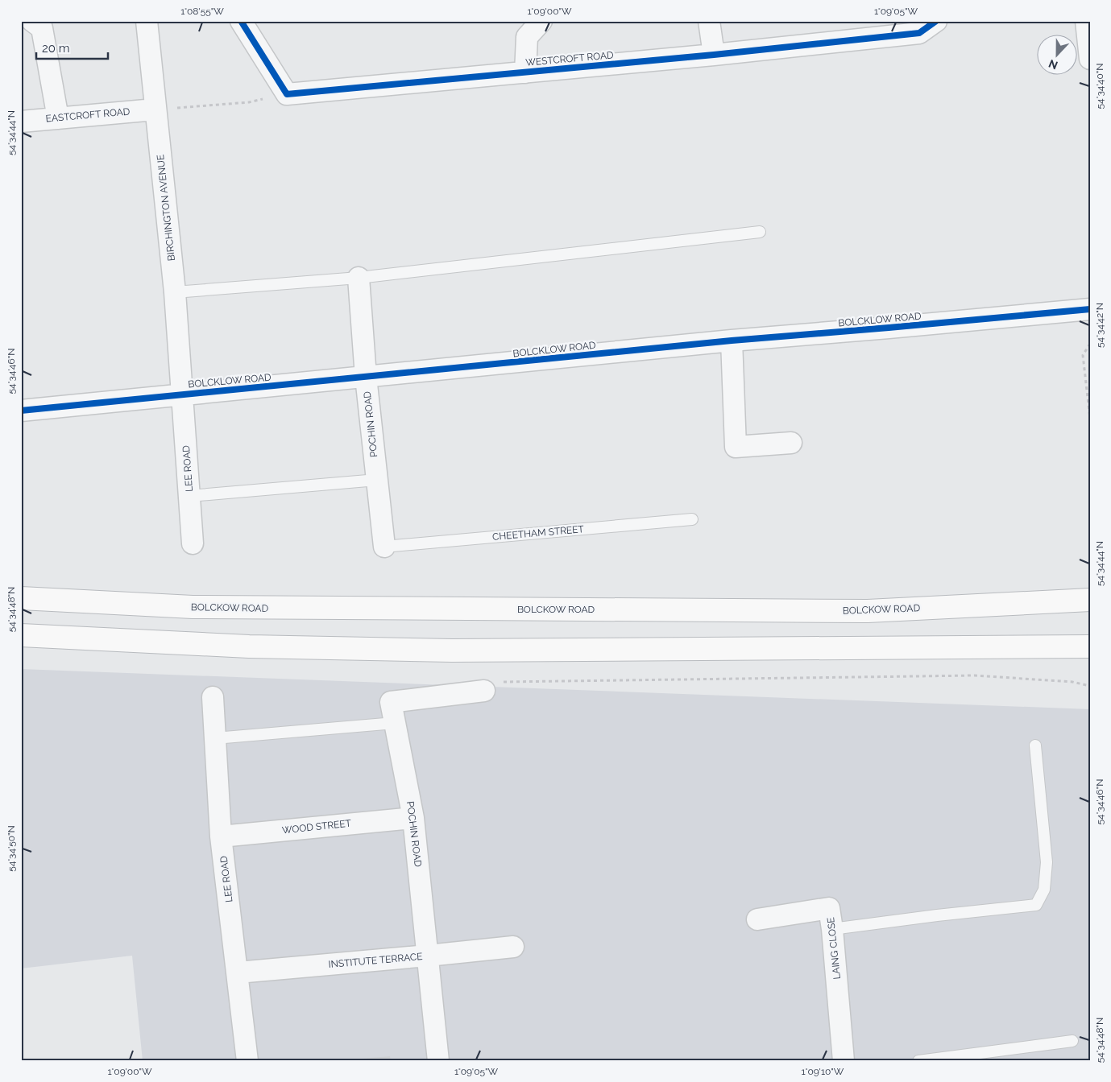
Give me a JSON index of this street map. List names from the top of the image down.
{
  "streets": {
    "highway": ["BOLCKOW ROAD"],
    "street": [
      "WESTCROFT ROAD",
      "EASTCROFT ROAD",
      "BIRCHINGTON AVENUE",
      "BOLCKLOW ROAD",
      "POCHIN ROAD",
      "LEE ROAD",
      "WOOD STREET",
      "LAING CLOSE",
      "INSTITUTE TERRACE"
    ],
    "lane": ["CHEETHAM STREET"]
  },
  "crossings": [
    ["EASTCROFT ROAD", "BIRCHINGTON AVENUE"],
    ["BIRCHINGTON AVENUE", "BOLCKLOW ROAD"],
    ["BIRCHINGTON AVENUE", "LEE ROAD"],
    ["BOLCKLOW ROAD", "POCHIN ROAD"],
    ["BOLCKLOW ROAD", "LEE ROAD"],
    ["POCHIN ROAD", "CHEETHAM STREET"],
    ["POCHIN ROAD", "WOOD STREET"],
    ["POCHIN ROAD", "INSTITUTE TERRACE"],
    ["LEE ROAD", "WOOD STREET"],
    ["LEE ROAD", "INSTITUTE TERRACE"]
  ],
  "scale_bar": "20 m",
  "north": "bottom",
  "coordinates": [
    "1°08'55\"W",
    "1°09'00\"W",
    "1°09'05\"W",
    "54°34'40\"N",
    "54°34'44\"N",
    "54°34'42\"N",
    "54°34'46\"N",
    "54°34'48\"N",
    "54°34'50\"N",
    "1°09'10\"W"
  ]
}
